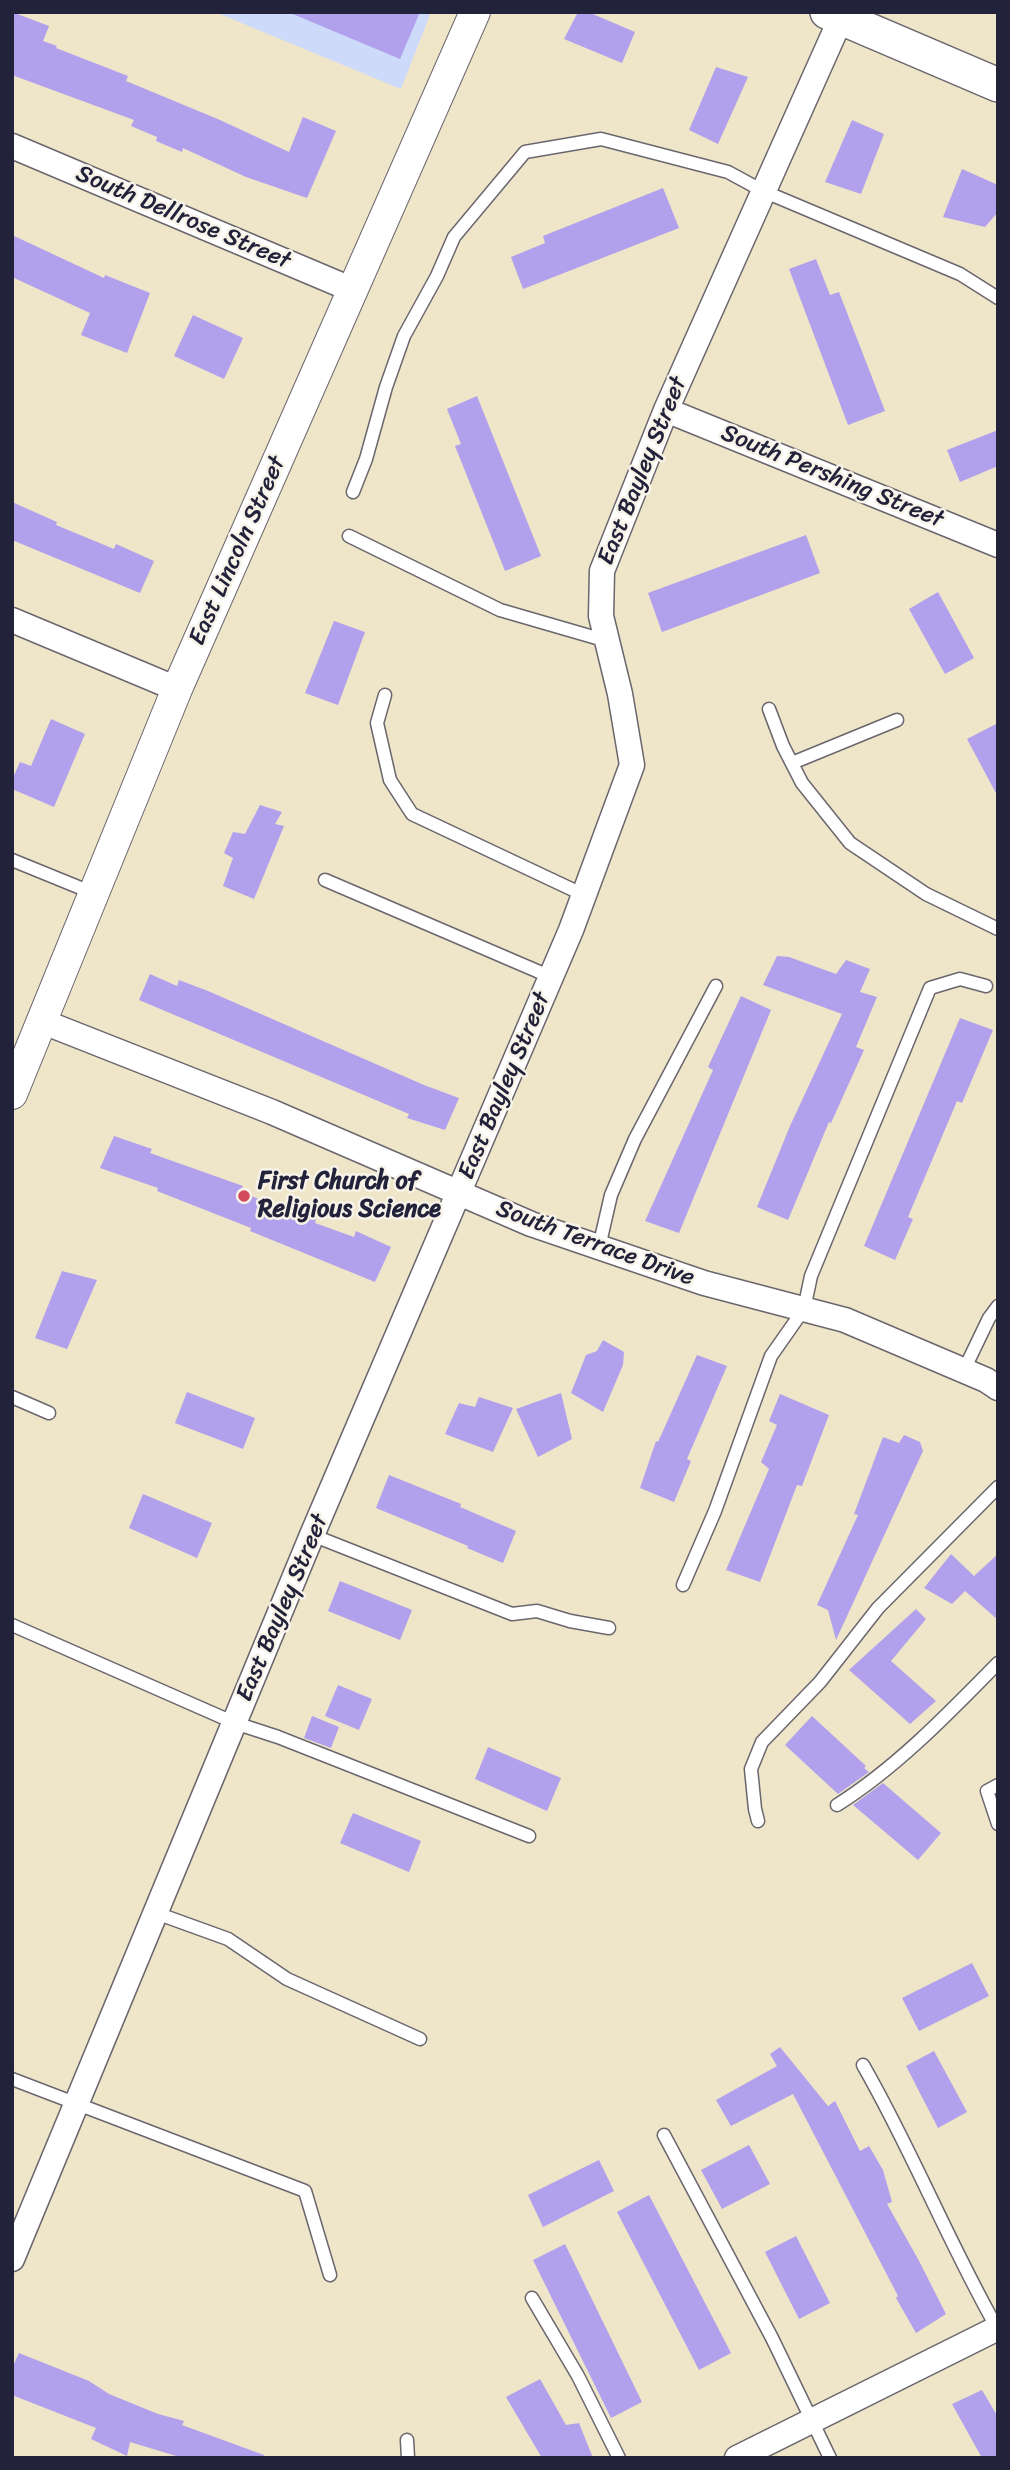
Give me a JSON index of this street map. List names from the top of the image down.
{
  "streets": {
    "street": [
      "South Dellrose Street",
      "East Bayley Street",
      "South Pershing Street",
      "East Lincoln Street",
      "South Terrace Drive"
    ]
  },
  "crossings": [
    ["South Dellrose Street", "East Lincoln Street"],
    ["East Bayley Street", "South Pershing Street"],
    ["East Bayley Street", "South Terrace Drive"],
    ["East Lincoln Street", "South Terrace Drive"]
  ],
  "places": ["First Church of Religious Science"]
}
